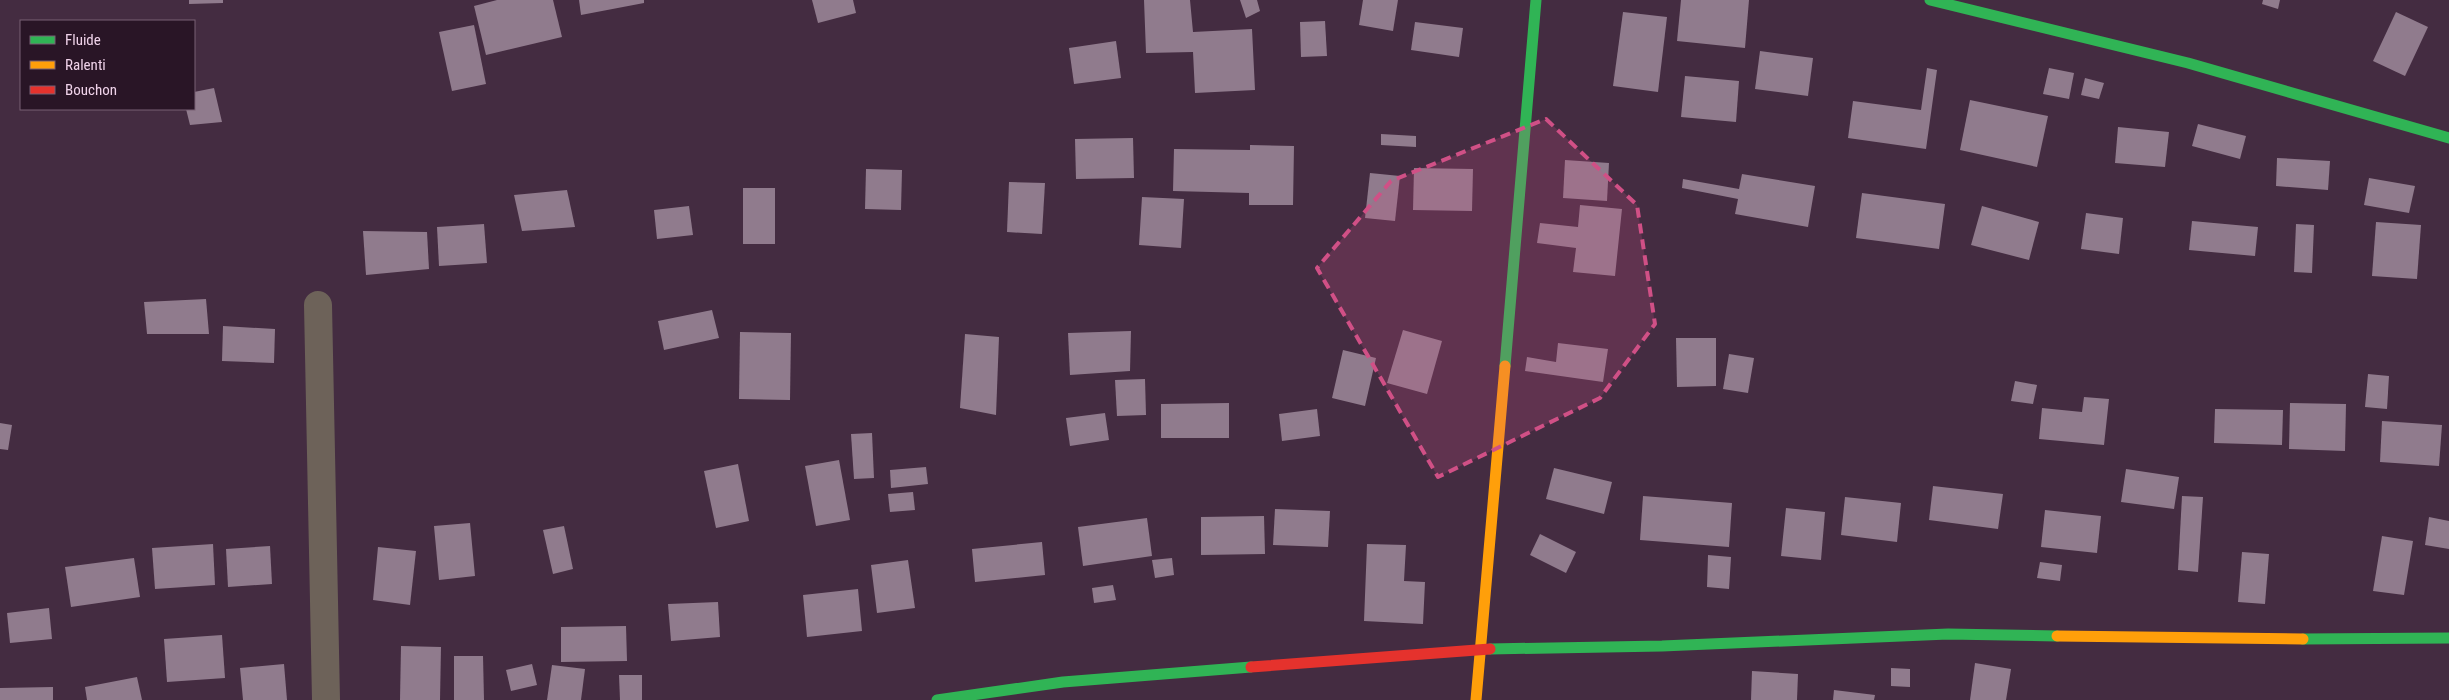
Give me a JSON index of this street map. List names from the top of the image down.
{
  "legend": ["Fluide", "Ralenti", "Bouchon"]
}
